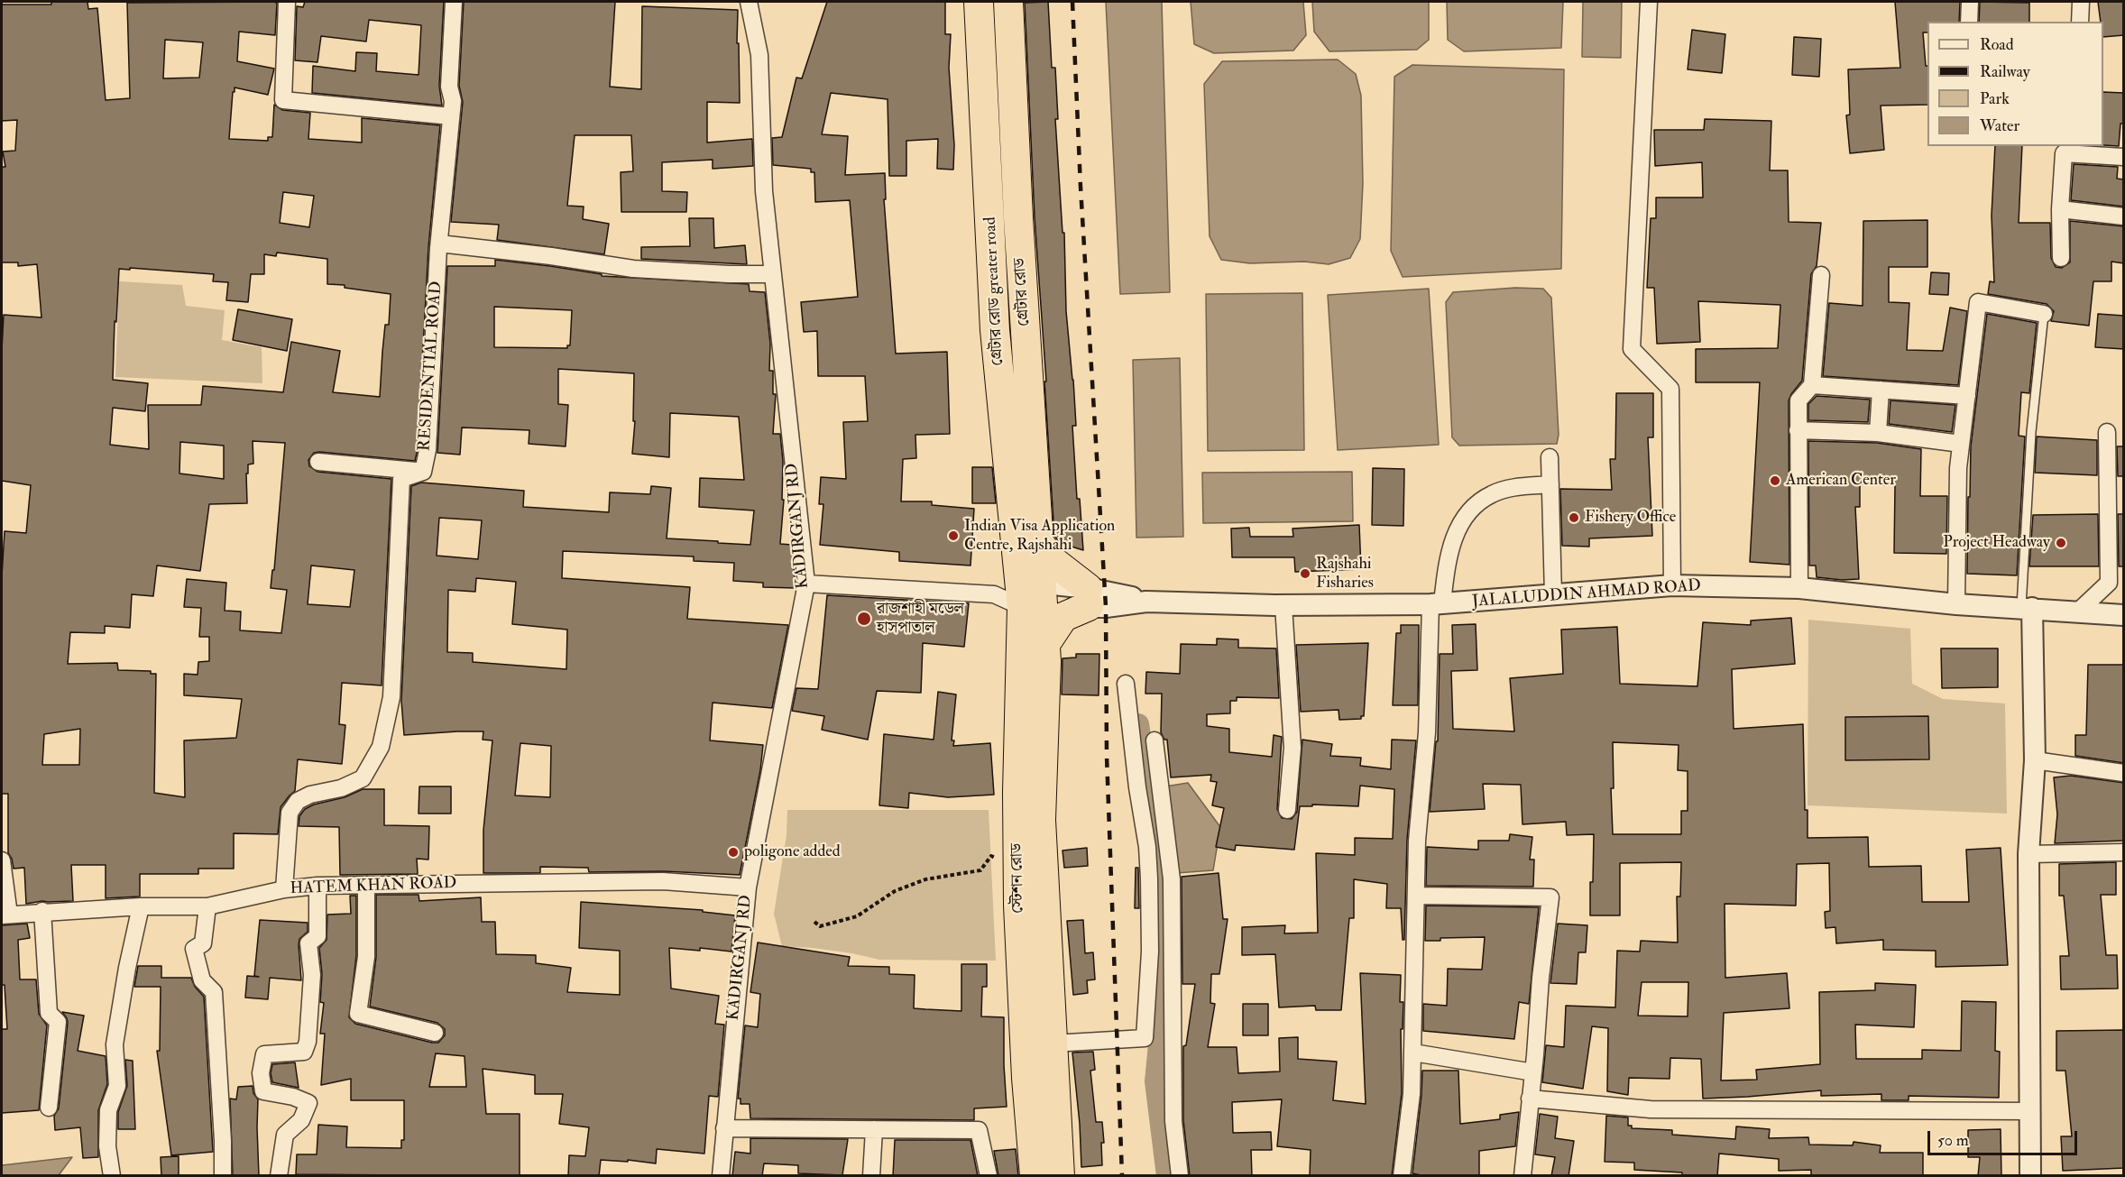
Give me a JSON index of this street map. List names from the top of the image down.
{
  "streets": {
    "highway": ["গ্রেটার রোড greater road", "গ্রেটার রোড", "স্টেশন রোড"],
    "street": [
      "RESIDENTIAL ROAD",
      "KADIRGANJ RD",
      "JALALUDDIN AHMAD ROAD",
      "HATEM KHAN ROAD"
    ]
  },
  "crossings": [
    ["গ্রেটার রোড greater road", "গ্রেটার রোড"],
    ["গ্রেটার রোড greater road", "JALALUDDIN AHMAD ROAD"],
    ["গ্রেটার রোড greater road", "স্টেশন রোড"],
    ["গ্রেটার রোড", "JALALUDDIN AHMAD ROAD"],
    ["গ্রেটার রোড", "স্টেশন রোড"],
    ["RESIDENTIAL ROAD", "HATEM KHAN ROAD"],
    ["KADIRGANJ RD", "HATEM KHAN ROAD"],
    ["JALALUDDIN AHMAD ROAD", "স্টেশন রোড"]
  ],
  "places": [
    "American Center",
    "Fishery Office",
    "Indian Visa Application Centre, Rajshahi",
    "Project Headway",
    "Rajshahi Fisharies",
    "রাজশাহী মডেল হাসপাতাল",
    "poligone added"
  ],
  "legend": [
    "Road",
    "Railway",
    "Park",
    "Water"
  ],
  "scale_bar": "50 m"
}
